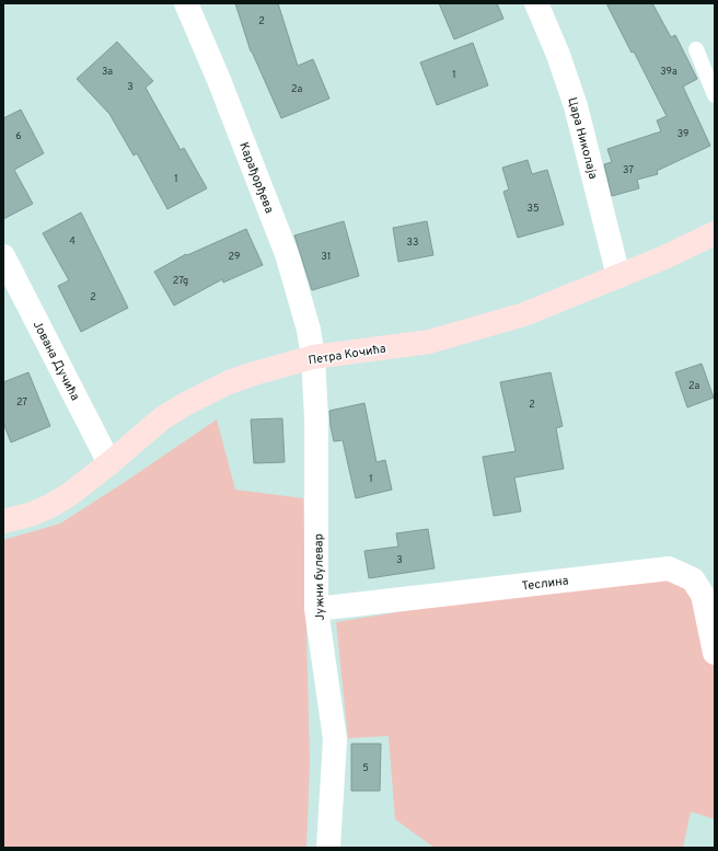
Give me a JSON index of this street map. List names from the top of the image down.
{
  "streets": {
    "street": [
      "Цара Николаја",
      "Карађорђева",
      "Петра Кочића",
      "Јована Дучића",
      "Јужни булевар",
      "Теслина"
    ]
  },
  "crossings": [
    ["Цара Николаја", "Петра Кочића"],
    ["Карађорђева", "Петра Кочића"],
    ["Карађорђева", "Јужни булевар"],
    ["Петра Кочића", "Јована Дучића"],
    ["Петра Кочића", "Јужни булевар"],
    ["Јужни булевар", "Теслина"]
  ],
  "house_numbers": [
    "2",
    "3a",
    "39a",
    "1",
    "3",
    "2a",
    "39",
    "6",
    "37",
    "1",
    "35",
    "4",
    "33",
    "29",
    "31",
    "27g",
    "2",
    "2a",
    "27",
    "2",
    "1",
    "3",
    "5"
  ]
}
